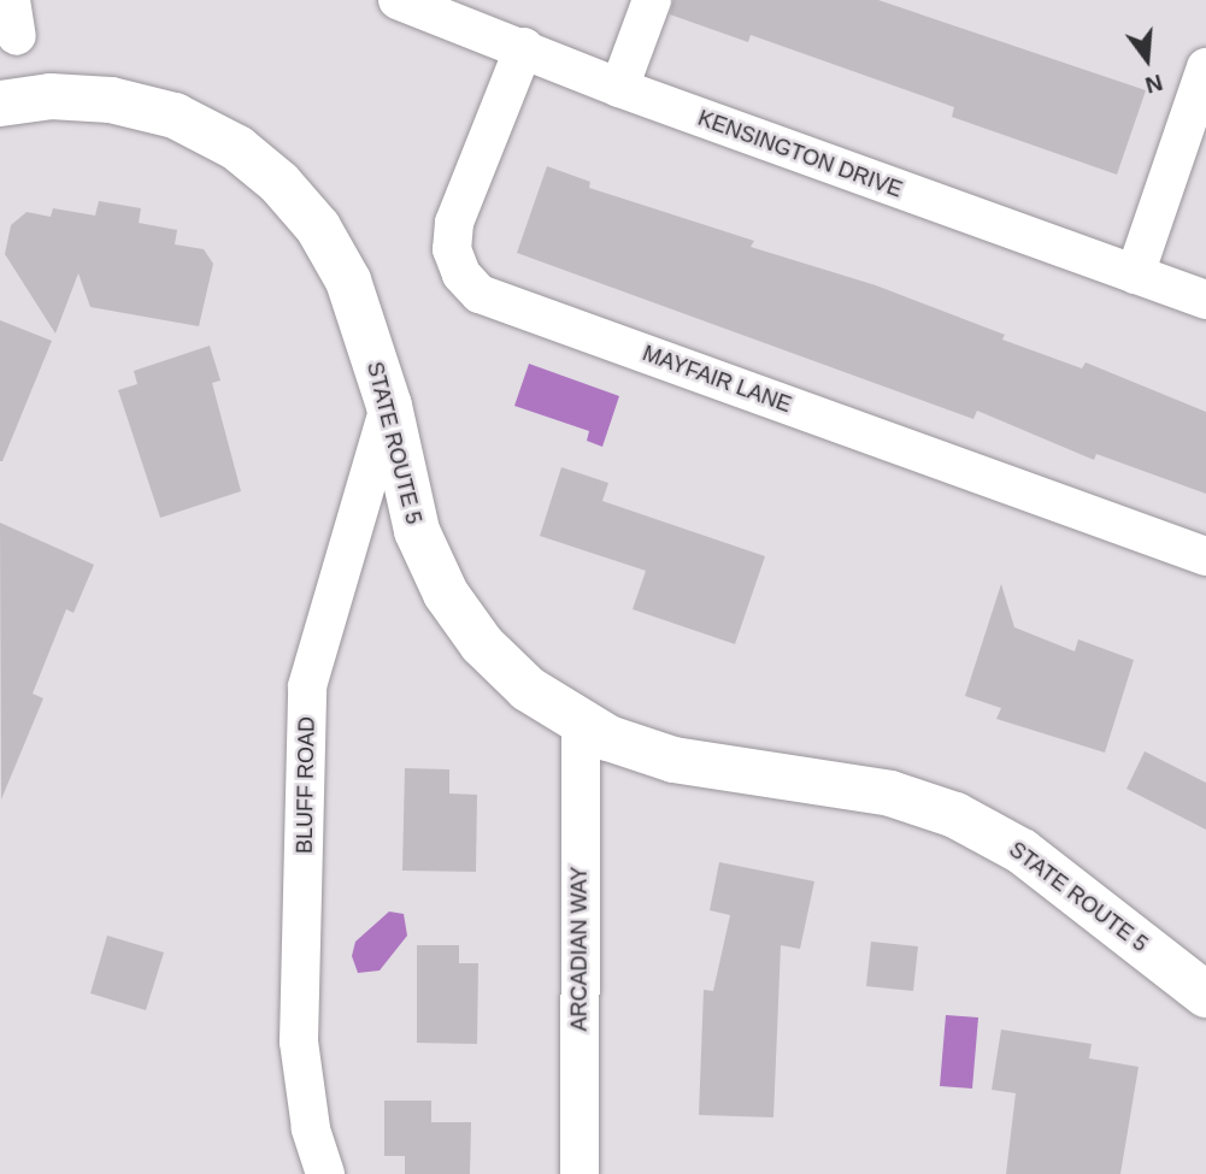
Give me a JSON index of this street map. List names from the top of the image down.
{
  "streets": {
    "main road": ["STATE ROUTE 5"],
    "street": [
      "KENSINGTON DRIVE",
      "MAYFAIR LANE",
      "BLUFF ROAD",
      "ARCADIAN WAY"
    ]
  },
  "crossings": [
    ["KENSINGTON DRIVE", "MAYFAIR LANE"],
    ["STATE ROUTE 5", "BLUFF ROAD"],
    ["STATE ROUTE 5", "ARCADIAN WAY"]
  ],
  "north": "bottom"
}
